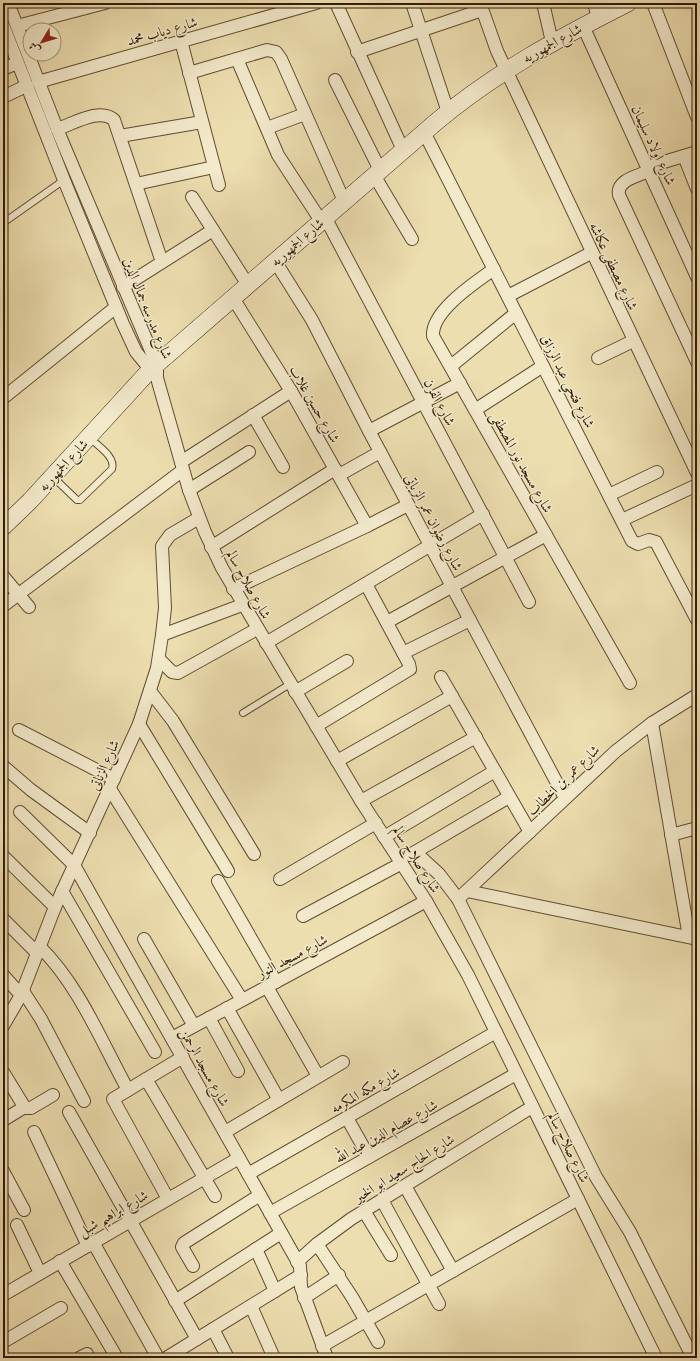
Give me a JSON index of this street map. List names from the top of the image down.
{
  "streets": {
    "main road": ["شارع الجمهوريه"],
    "street": [
      "شارع دياب محمد",
      "شارع اولاد سليمان",
      "شارع مصطفى عكاشه",
      "شارع مدرسه جمال الدين",
      "شارع فتحي عبد الرزاق",
      "شارع الفرن",
      "شارع حسين غلاب",
      "شارع مسجد نور المصطفى",
      "شارع رضوان عمر الزياتى",
      "شارع صلاح سالم",
      "شارع الزناتى",
      "شارع عمر بن الخطاب",
      "شارع مسجد النور",
      "شارع مسجد الرحمن",
      "شارع مكه المكرمه",
      "شارع عصام الدين عبد الله",
      "شارع الحاج سعيد ابو الخير",
      "شارع ابراهيم شبل"
    ]
  },
  "crossings": [
    ["شارع دياب محمد", "شارع مدرسه جمال الدين"],
    ["شارع الجمهوريه", "شارع اولاد سليمان"],
    ["شارع الجمهوريه", "شارع مصطفى عكاشه"],
    ["شارع الجمهوريه", "شارع مدرسه جمال الدين"],
    ["شارع الجمهوريه", "شارع فتحي عبد الرزاق"],
    ["شارع الجمهوريه", "شارع الفرن"],
    ["شارع الجمهوريه", "شارع حسين غلاب"],
    ["شارع الجمهوريه", "شارع رضوان عمر الزياتى"],
    ["شارع الجمهوريه", "شارع صلاح سالم"],
    ["شارع مدرسه جمال الدين", "شارع صلاح سالم"],
    ["شارع فتحي عبد الرزاق", "شارع مسجد نور المصطفى"],
    ["شارع رضوان عمر الزياتى", "شارع عمر بن الخطاب"],
    ["شارع صلاح سالم", "شارع الزناتى"],
    ["شارع صلاح سالم", "شارع مسجد النور"],
    ["شارع صلاح سالم", "شارع مكه المكرمه"],
    ["شارع صلاح سالم", "شارع عصام الدين عبد الله"],
    ["شارع صلاح سالم", "شارع الحاج سعيد ابو الخير"],
    ["شارع الزناتى", "شارع مسجد الرحمن"],
    ["شارع مسجد النور", "شارع مسجد الرحمن"],
    ["شارع مسجد الرحمن", "شارع مكه المكرمه"],
    ["شارع مسجد الرحمن", "شارع عصام الدين عبد الله"],
    ["شارع مسجد الرحمن", "شارع الحاج سعيد ابو الخير"],
    ["شارع مسجد الرحمن", "شارع ابراهيم شبل"]
  ],
  "north": "bottom left"
}
